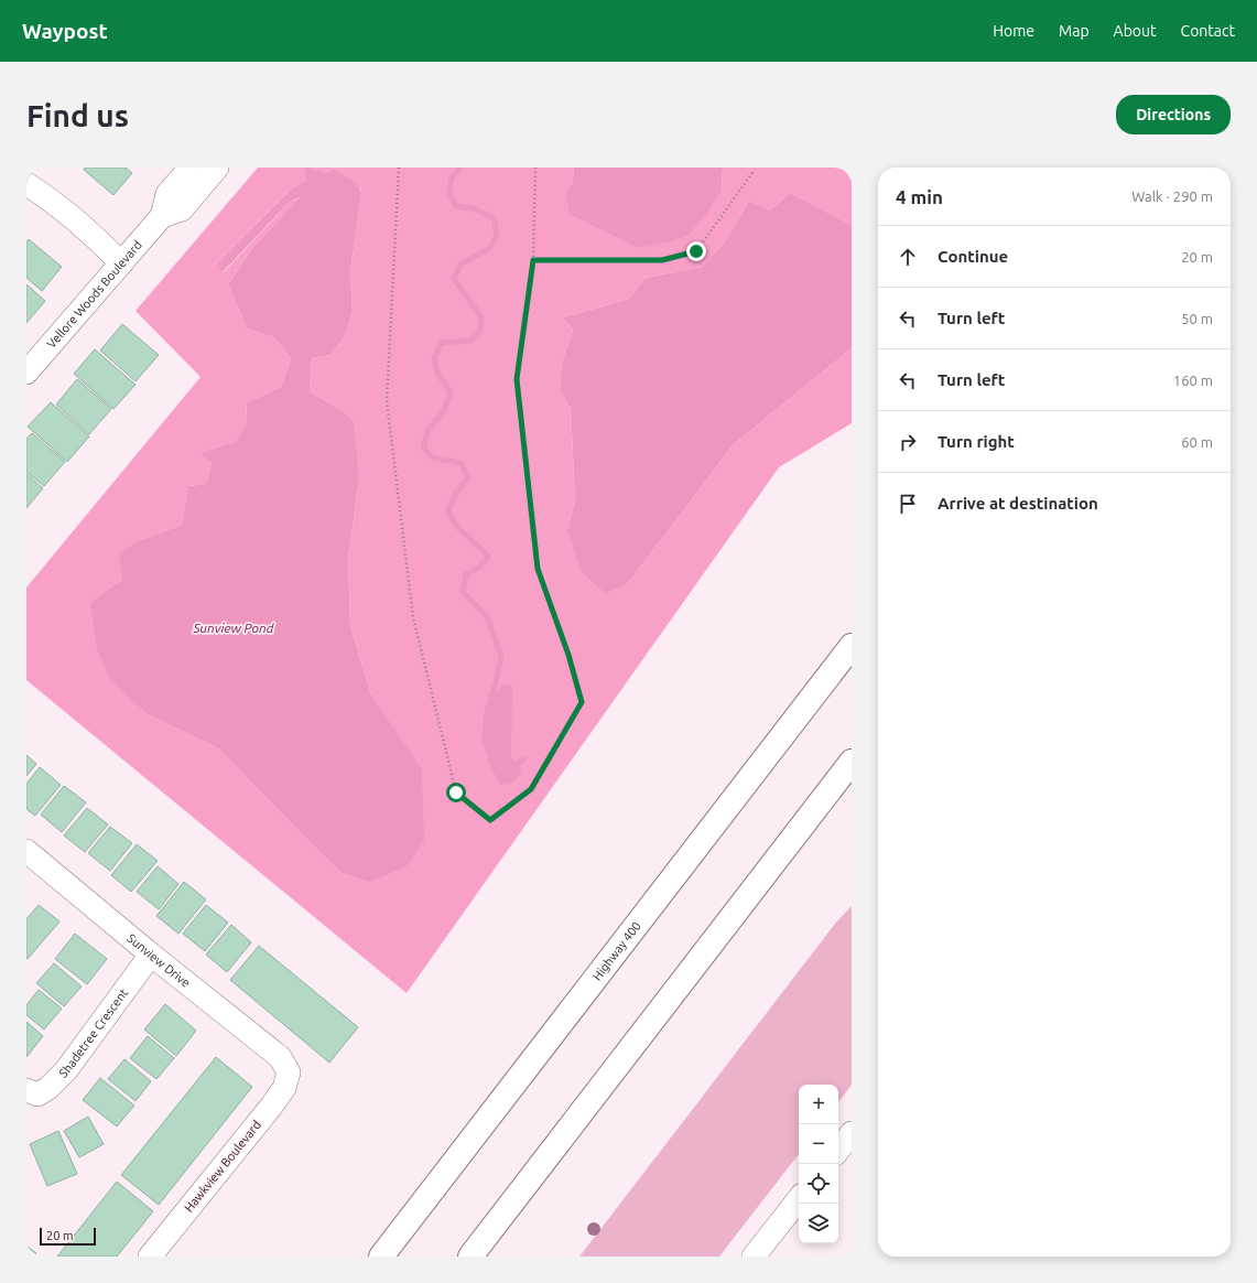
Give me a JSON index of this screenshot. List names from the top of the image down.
{
  "streets": {
    "highway": ["Highway 400"],
    "street": [
      "Vellore Woods Boulevard",
      "Sunview Drive",
      "Shadetree Crescent",
      "Hawkview Boulevard"
    ]
  },
  "crossings": [
    ["Sunview Drive", "Shadetree Crescent"],
    ["Sunview Drive", "Hawkview Boulevard"]
  ],
  "water": ["Sunview Pond"],
  "scale_bar": "20 m",
  "page": {
    "header": "Waypost",
    "nav": [
      "Home",
      "Map",
      "About",
      "Contact"
    ],
    "buttons": "Directions",
    "title": "Find us",
    "heading": ["4 min", "Walk · 290 m"],
    "list": [
      ["Continue", "20 m"],
      ["Turn left", "50 m"],
      ["Turn left", "160 m"],
      ["Turn right", "60 m"],
      "Arrive at destination"
    ],
    "map_buttons": ["+", "−"],
    "scale": "20 m"
  }
}
